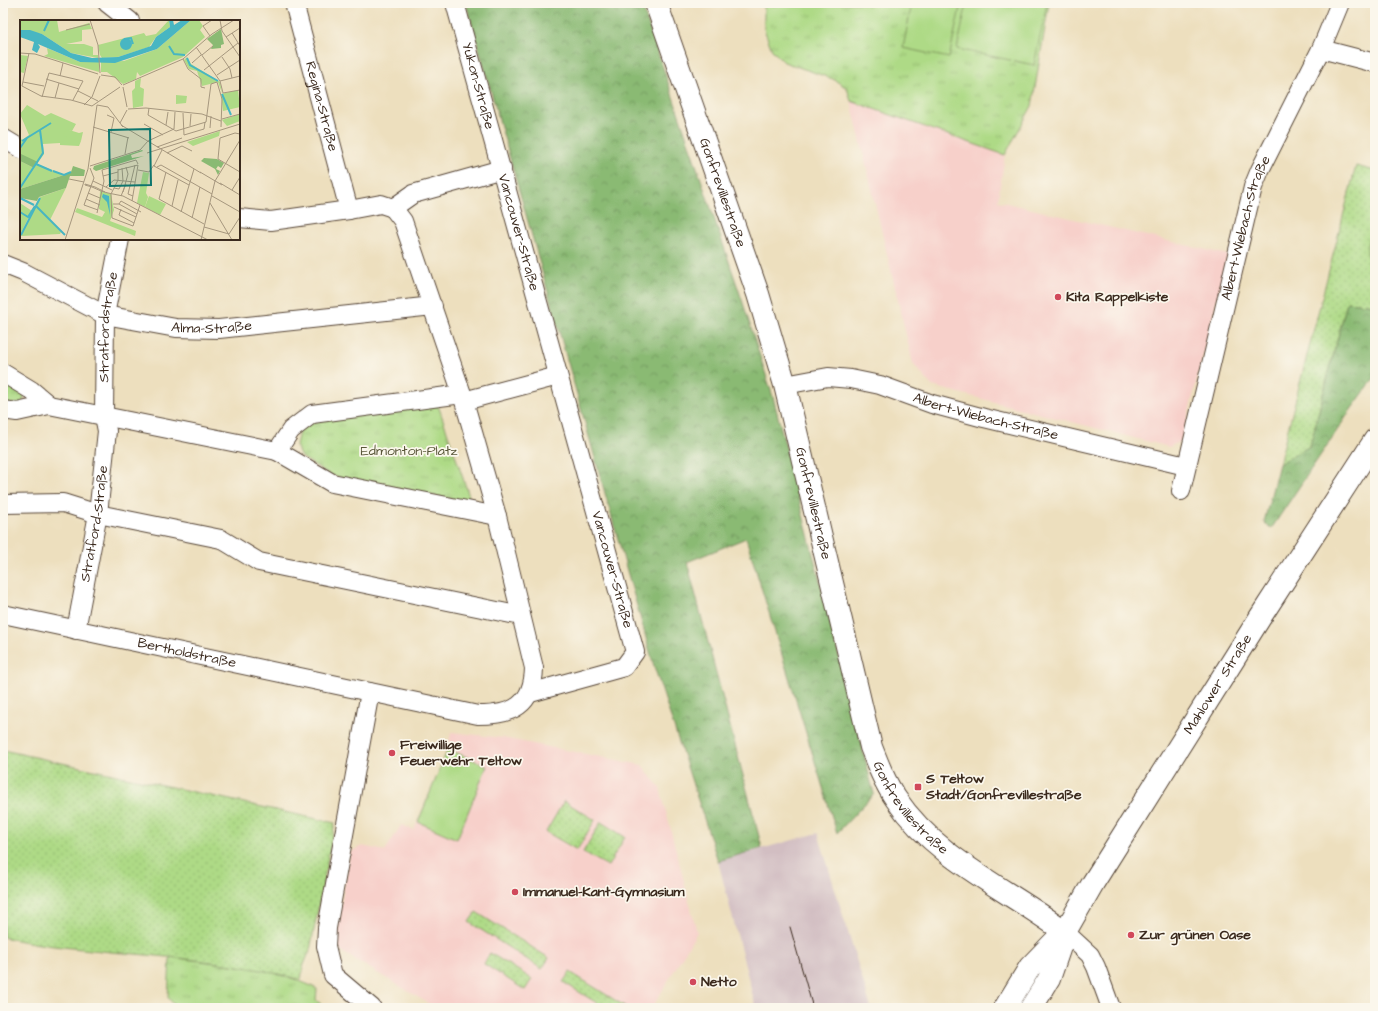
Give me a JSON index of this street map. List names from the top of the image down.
{
  "streets": {
    "street": [
      "Yukon-Straße",
      "Regina-Straße",
      "Gonfrevillestraße",
      "Albert-Wiebach-Straße",
      "Vancouver-Straße",
      "Alma-Straße",
      "Stratfordstraße",
      "Stratford-Straße",
      "Bertholdstraße",
      "Mahlower Straße"
    ]
  },
  "crossings": [
    ["Yukon-Straße", "Vancouver-Straße"],
    ["Gonfrevillestraße", "Albert-Wiebach-Straße"],
    ["Gonfrevillestraße", "Mahlower Straße"],
    ["Vancouver-Straße", "Bertholdstraße"],
    ["Alma-Straße", "Stratfordstraße"],
    ["Stratfordstraße", "Stratford-Straße"],
    ["Stratford-Straße", "Bertholdstraße"]
  ],
  "parks": ["Edmonton-Platz"],
  "places": {
    "other": [
      "Kita Rappelkiste",
      "Freiwillige Feuerwehr Teltow",
      "Immanuel-Kant-Gymnasium",
      "Zur grünen Oase",
      "Netto"
    ],
    "transit": ["S Teltow Stadt/Gonfrevillestraße"]
  }
}
